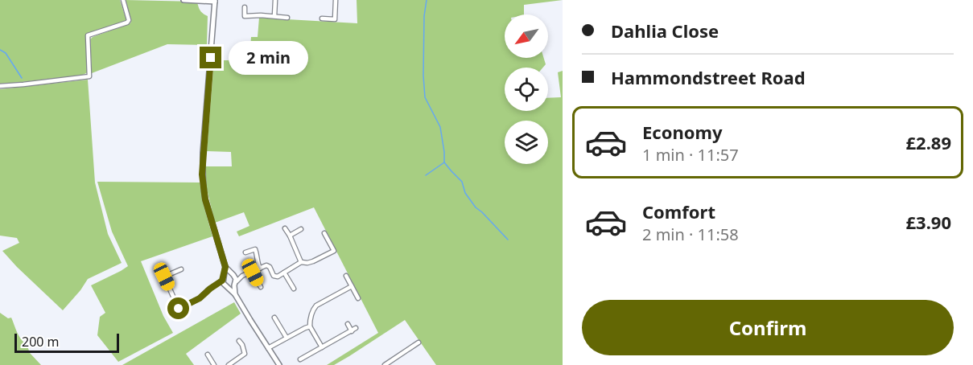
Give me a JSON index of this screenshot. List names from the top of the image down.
{
  "scale_bar": "200 m",
  "north": "bottom left",
  "page": {
    "banner": ["Dahlia Close", "Hammondstreet Road"],
    "bubble": "2 min",
    "list": [
      {
        "name": "Economy",
        "note": "1 min · 11:57",
        "value": "£2.89"
      },
      {
        "name": "Comfort",
        "note": "2 min · 11:58",
        "value": "£3.90"
      }
    ],
    "buttons": "Confirm",
    "scale": "200 m"
  }
}
